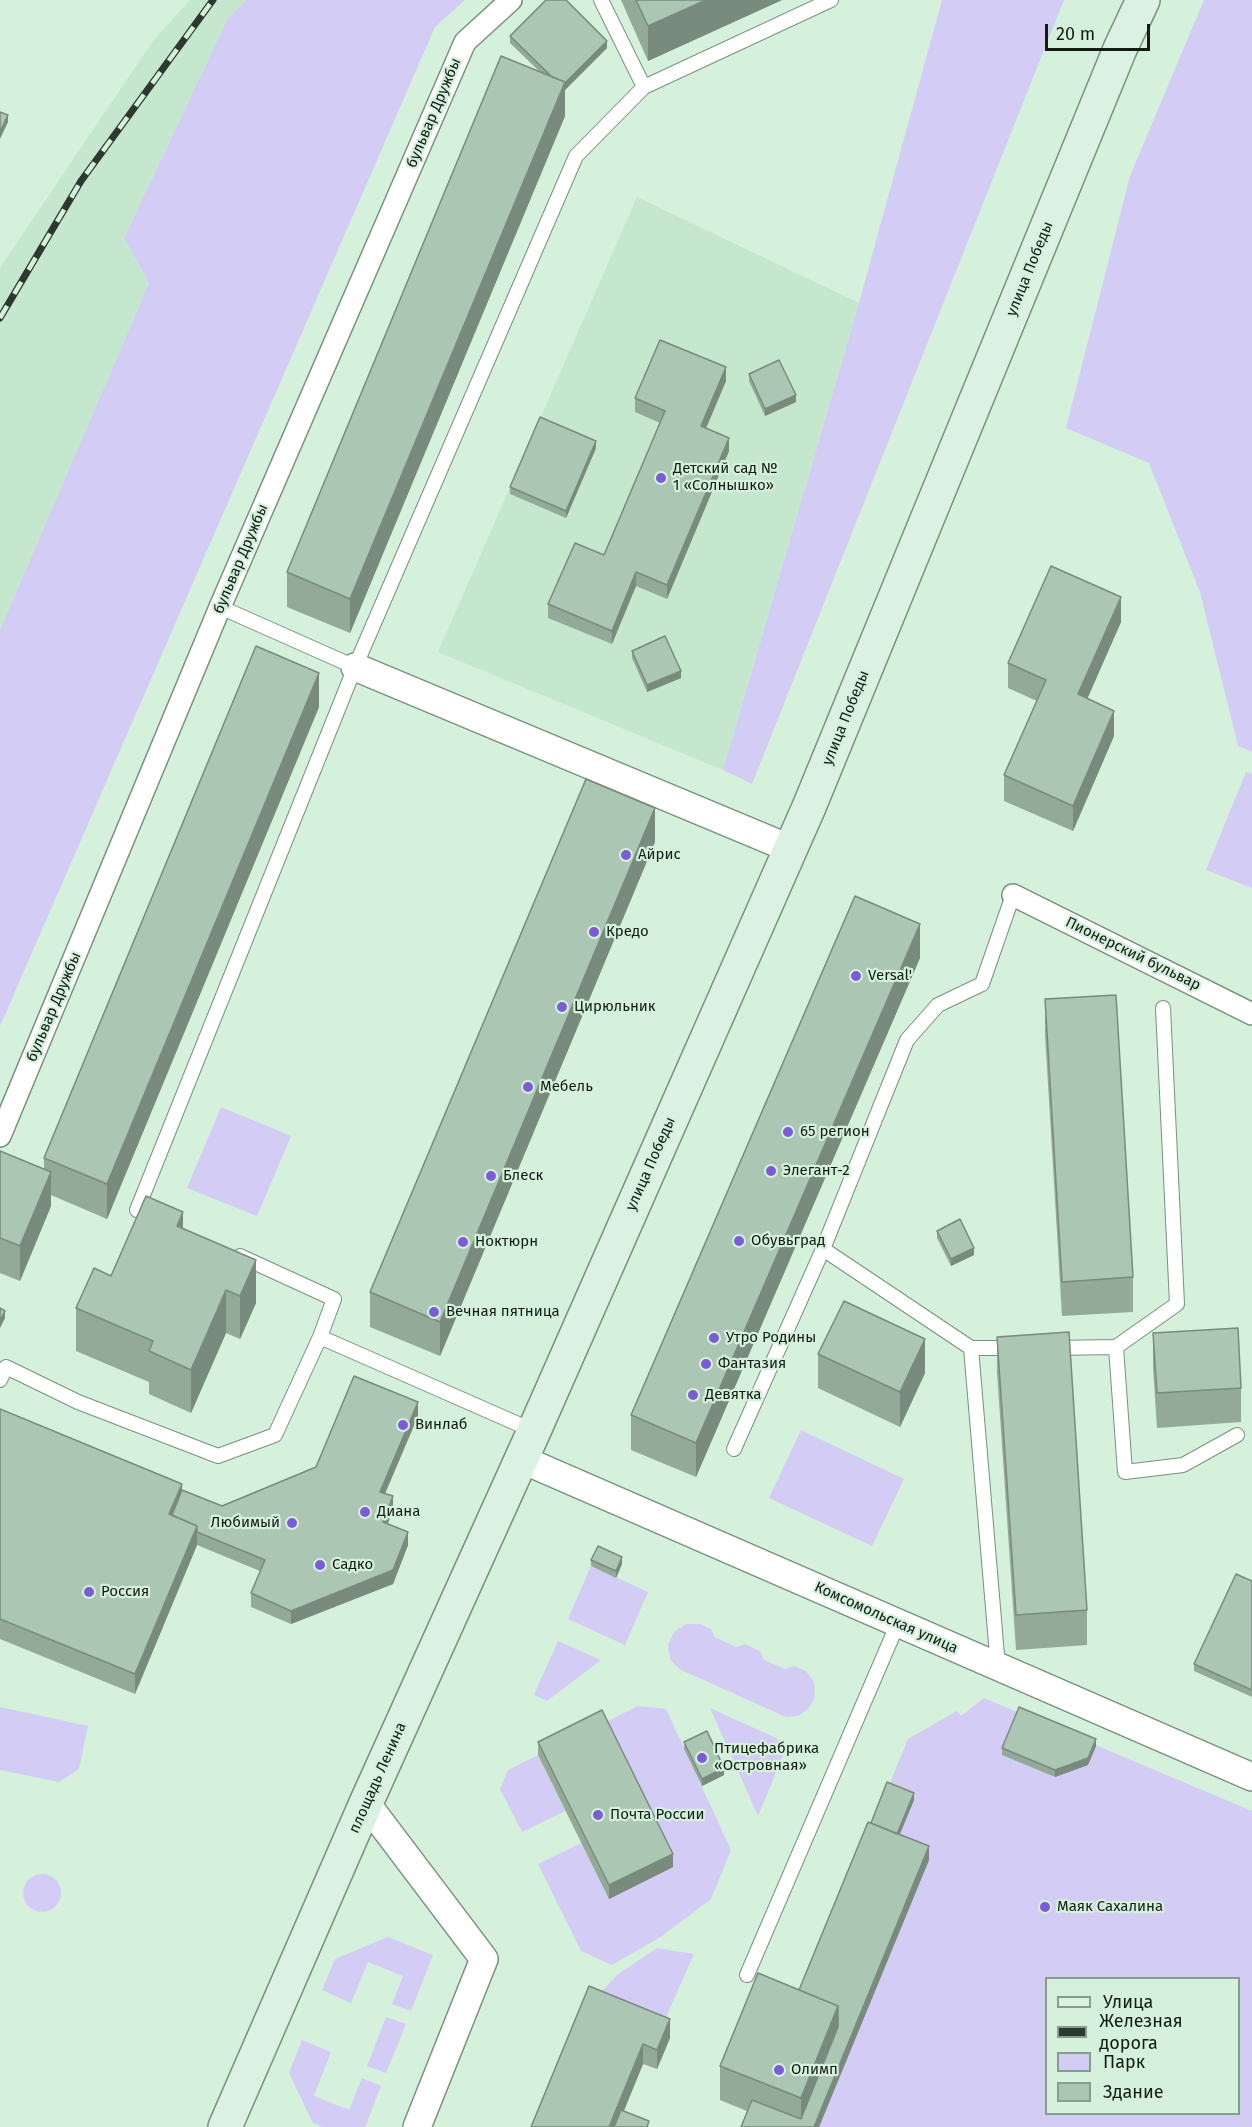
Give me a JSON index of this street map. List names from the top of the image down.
{
  "streets": {
    "main road": ["улица Победы", "площадь Ленина"],
    "street": ["бульвар Дружбы", "Пионерский бульвар", "Комсомольская улица"]
  },
  "crossings": [
    ["улица Победы", "Комсомольская улица"],
    ["улица Победы", "площадь Ленина"],
    ["Комсомольская улица", "площадь Ленина"]
  ],
  "places": [
    "Детский сад № 1 «Солнышко»",
    "Айрис",
    "Кредо",
    "Versal'",
    "Цирюльник",
    "Мебель",
    "65 регион",
    "Элегант-2",
    "Блеск",
    "Обувьград",
    "Ноктюрн",
    "Вечная пятница",
    "Утро Родины",
    "Фантазия",
    "Девятка",
    "Винлаб",
    "Диана",
    "Любимый",
    "Садко",
    "Россия",
    "Птицефабрика «Островная»",
    "Почта России",
    "Маяк Сахалина",
    "Олимп"
  ],
  "legend": [
    "Улица",
    "Железная дорога",
    "Парк",
    "Здание"
  ],
  "scale_bar": "20 m"
}
